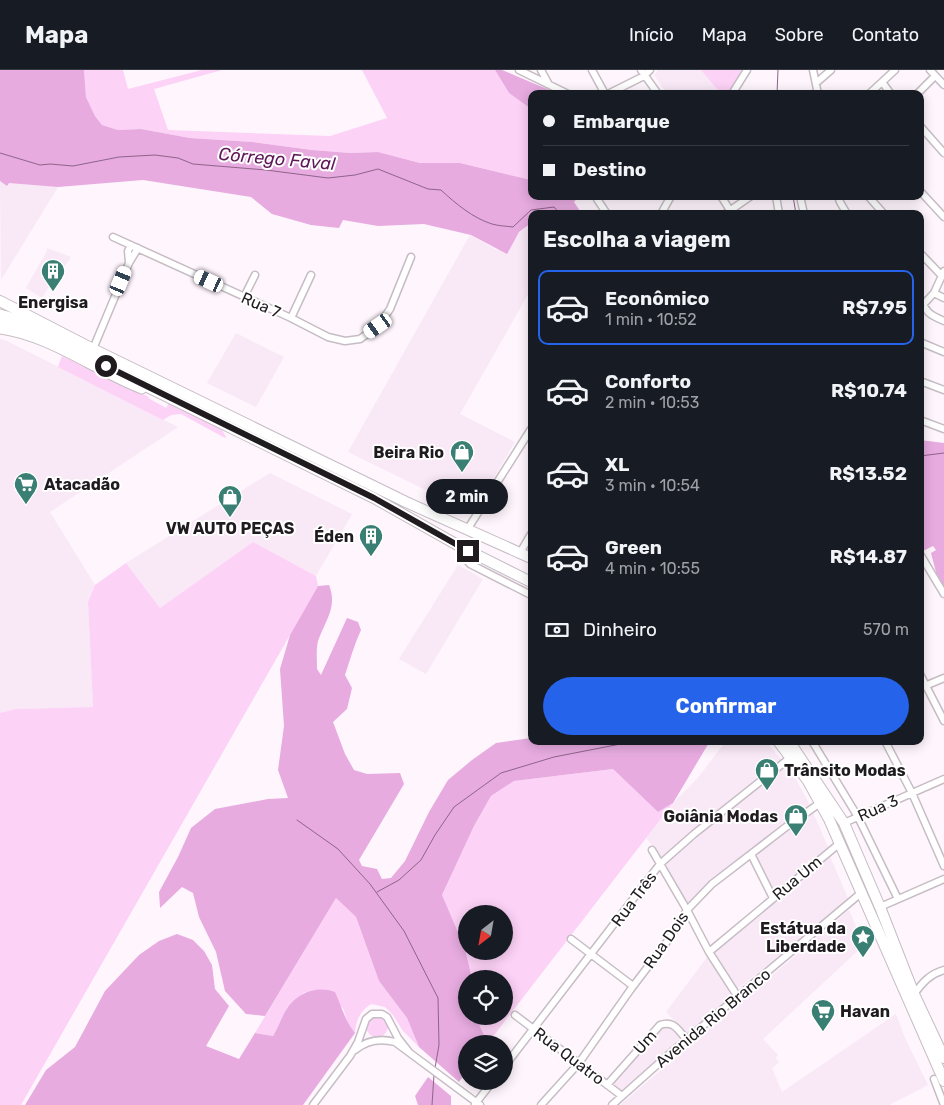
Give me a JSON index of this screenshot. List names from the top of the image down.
{
  "streets": {
    "street": [
      "Rua 7",
      "Rua 3",
      "Rua Um",
      "Rua Três",
      "Rua Dois",
      "Avenida Rio Branco",
      "Um",
      "Rua Quatro"
    ]
  },
  "crossings": [
    ["Rua Três", "Rua Quatro"],
    ["Rua Dois", "Rua Quatro"],
    ["Avenida Rio Branco", "Um"],
    ["Avenida Rio Branco", "Rua Quatro"],
    ["Um", "Rua Quatro"]
  ],
  "water": ["Córrego Faval"],
  "places": {
    "building": ["Energisa", "Éden"],
    "shop": [
      "Beira Rio",
      "VW AUTO PEÇAS",
      "Trânsito Modas",
      "Goiânia Modas"
    ],
    "supermarket": ["Atacadão", "Havan"],
    "place": ["Estátua da Liberdade"]
  },
  "north": "bottom left",
  "page": {
    "header": "Mapa",
    "nav": [
      "Início",
      "Mapa",
      "Sobre",
      "Contato"
    ],
    "banner": ["Embarque", "Destino"],
    "heading": "Escolha a viagem",
    "list": [
      {
        "name": "Econômico",
        "note": "1 min · 10:52",
        "value": "R$7.95"
      },
      {
        "name": "Conforto",
        "note": "2 min · 10:53",
        "value": "R$10.74"
      },
      {
        "name": "XL",
        "note": "3 min · 10:54",
        "value": "R$13.52"
      },
      {
        "name": "Green",
        "note": "4 min · 10:55",
        "value": "R$14.87"
      }
    ],
    "bubble": "2 min",
    "pay": ["Dinheiro", "570 m"],
    "buttons": "Confirmar"
  }
}
